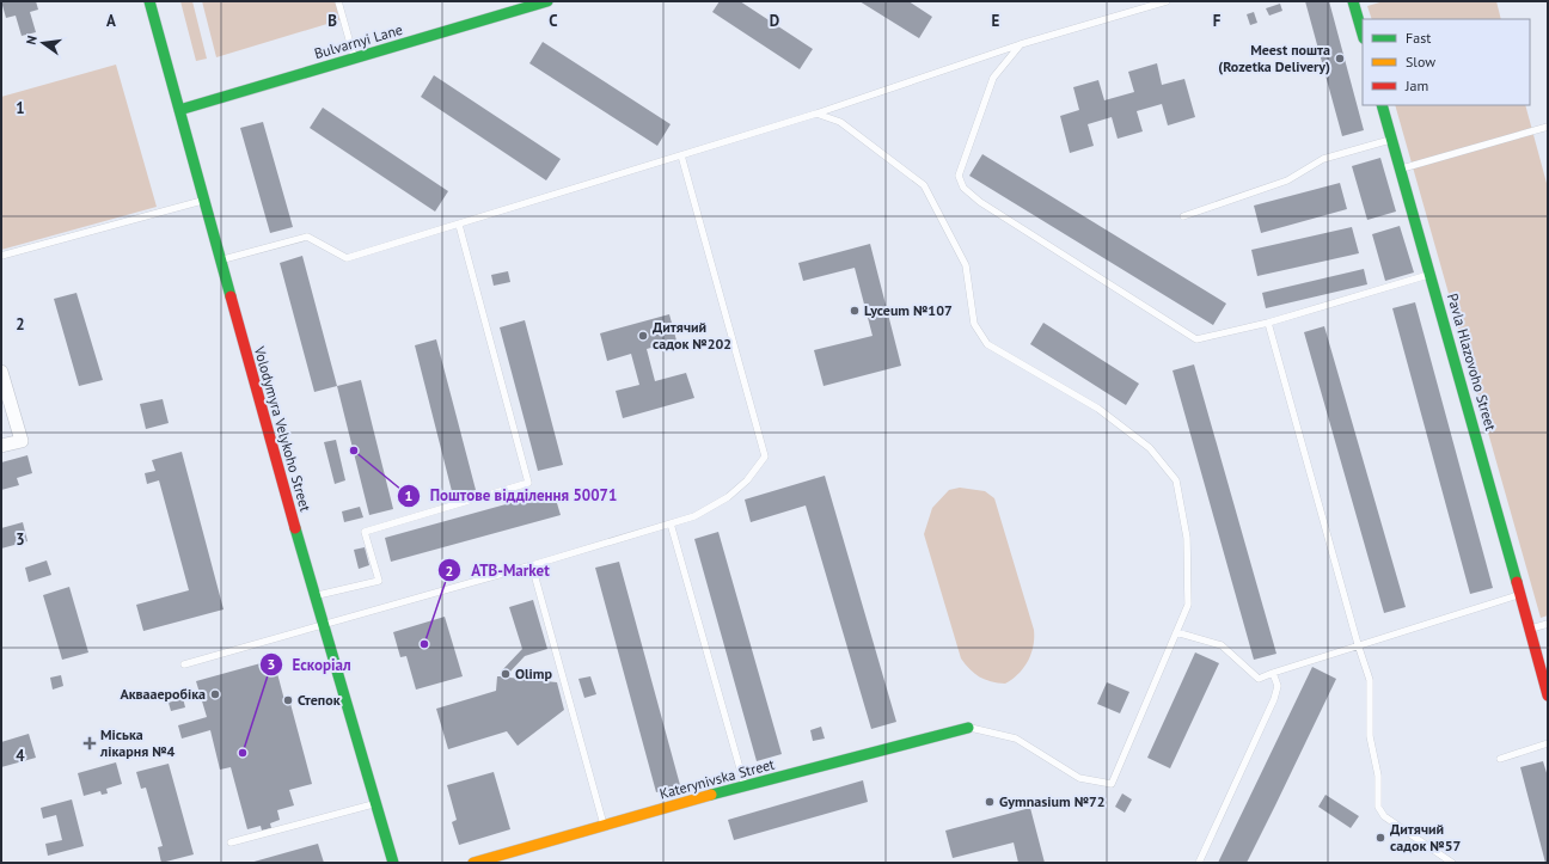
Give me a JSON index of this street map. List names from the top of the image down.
{
  "streets": {
    "street": [
      "Bulvarnyi Lane",
      "Pavla Hlazovoho Street",
      "Volodymyra Velykoho Street",
      "Katerynivska Street"
    ]
  },
  "crossings": [
    ["Bulvarnyi Lane", "Volodymyra Velykoho Street"]
  ],
  "places": {
    "other": [
      "Meest пошта (Rozetka Delivery)",
      "Lyceum №107",
      "Дитячий садок №202",
      "Поштове відділення 50071",
      "ATB-Market",
      "Olimp",
      "Аквааеробіка",
      "Степок",
      "Ескоріал",
      "Gymnasium №72",
      "Дитячий садок №57"
    ],
    "health": ["Міська лікарня №4"]
  },
  "legend": ["Fast", "Slow", "Jam"],
  "north": "left",
  "grid": {
    "columns": [
      "A",
      "B",
      "C",
      "D",
      "E",
      "F"
    ],
    "rows": [
      "1",
      "2",
      "3",
      "4"
    ]
  }
}
